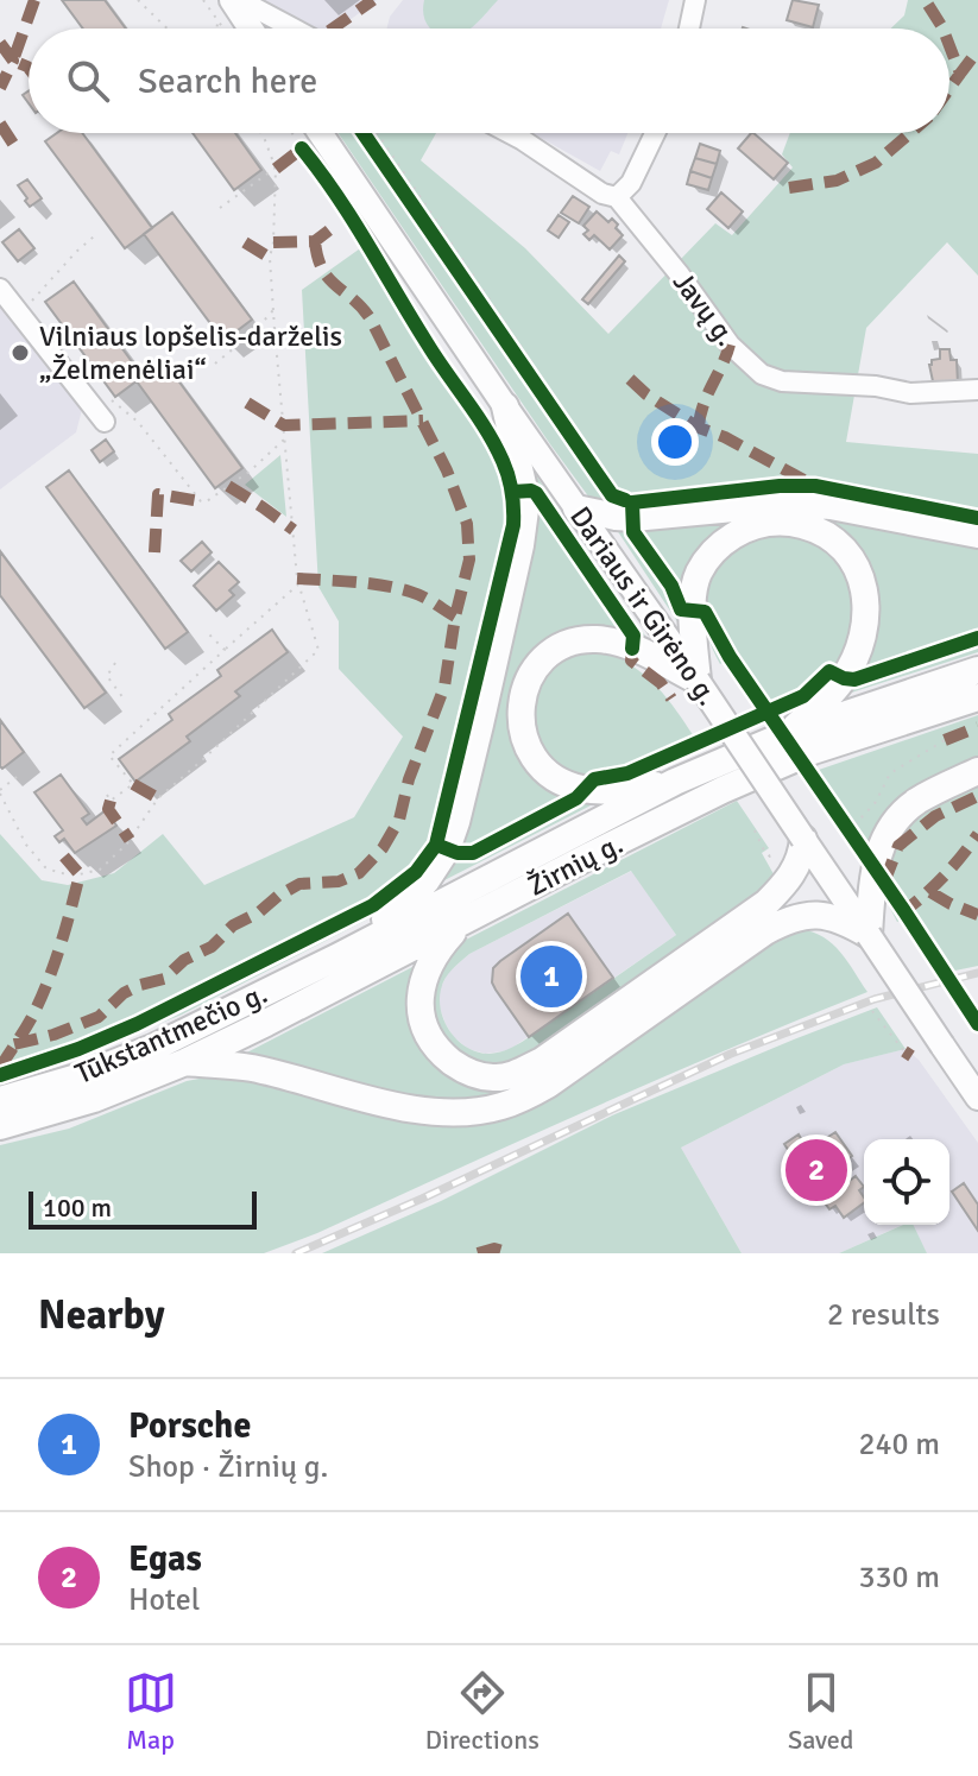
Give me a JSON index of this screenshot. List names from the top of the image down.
{
  "streets": {
    "highway": ["Žirnių g.", "Tūkstantmečio g."],
    "main road": ["Dariaus ir Girėno g."],
    "street": ["Javų g."]
  },
  "crossings": [
    ["Žirnių g.", "Tūkstantmečio g."]
  ],
  "places": ["Vilniaus lopšelis-darželis „Želmenėliai“"],
  "scale_bar": "100 m",
  "page": {
    "search": "Search here",
    "pins": ["1", "2"],
    "scale": "100 m",
    "heading": ["Nearby", "2 results"],
    "list": [
      {
        "mark": "1",
        "name": "Porsche",
        "note": "Shop · Žirnių g.",
        "value": "240 m"
      },
      {
        "mark": "2",
        "name": "Egas",
        "note": "Hotel",
        "value": "330 m"
      }
    ],
    "nav": ["Map", "Directions", "Saved"]
  }
}
